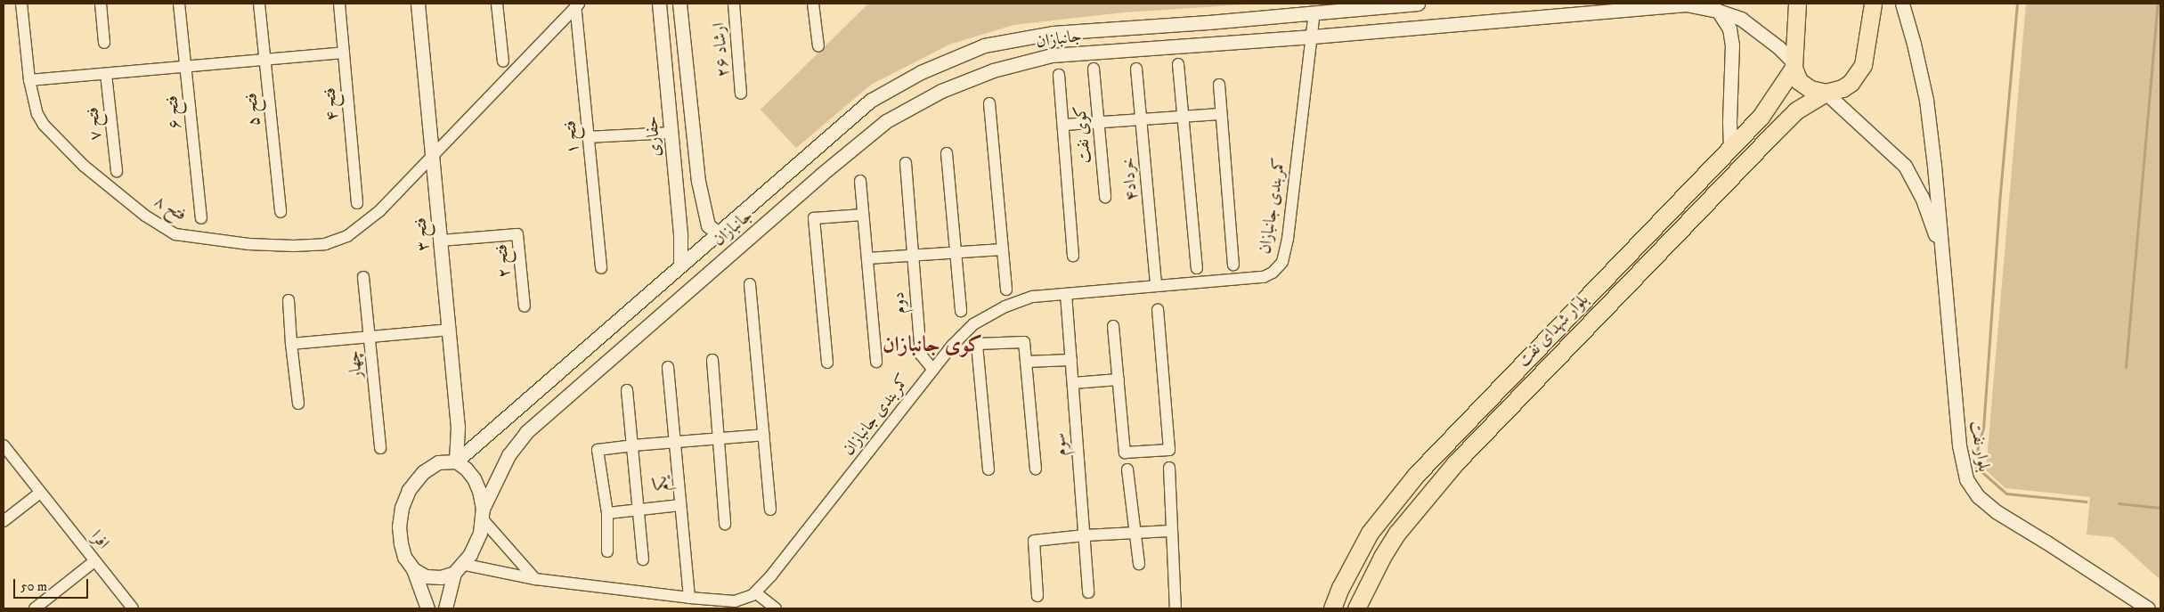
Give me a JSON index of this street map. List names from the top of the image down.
{
  "streets": {
    "main road": ["بلوار شهدای نفت"],
    "street": [
      "جانبازان",
      "ارشاد ۲۶",
      "فتح ۴",
      "فتح ۵",
      "فتح ۶",
      "فتح ۷",
      "کوی نفت",
      "حفاری",
      "فتح ۱",
      "خرداد۴",
      "کمربندی جانبازان",
      "فتح ۸",
      "فتح ۳",
      "فتح ۲",
      "دوم",
      "چهار",
      "سوم",
      "بلوار نفت",
      "یکم",
      "افرا"
    ]
  },
  "crossings": [
    ["جانبازان", "حفاری"],
    ["جانبازان", "کمربندی جانبازان"],
    ["جانبازان", "فتح ۳"],
    ["جانبازان", "بلوار شهدای نفت"],
    ["فتح ۱", "فتح ۸"],
    ["خرداد۴", "کمربندی جانبازان"],
    ["کمربندی جانبازان", "فتح ۳"],
    ["کمربندی جانبازان", "دوم"],
    ["کمربندی جانبازان", "سوم"],
    ["کمربندی جانبازان", "یکم"],
    ["فتح ۸", "فتح ۳"],
    ["فتح ۳", "فتح ۲"]
  ],
  "districts": ["کوی جانبازان"],
  "scale_bar": "50 m"
}
